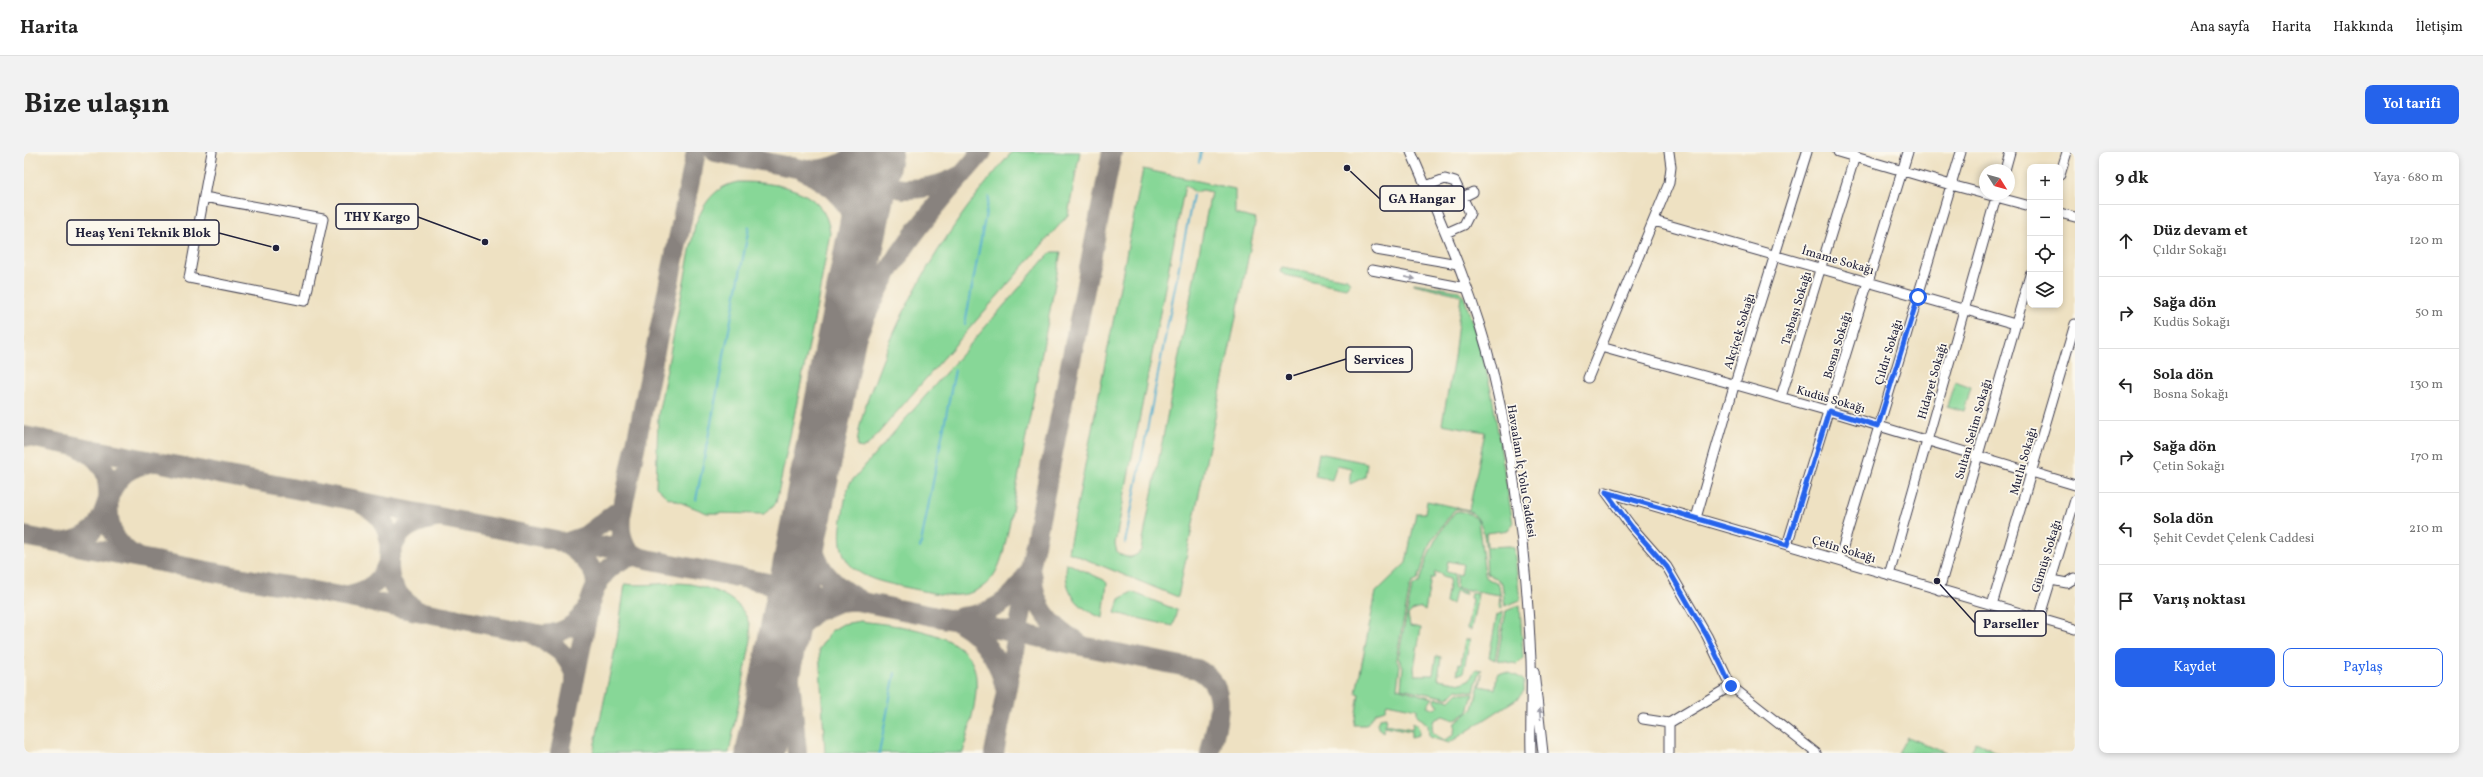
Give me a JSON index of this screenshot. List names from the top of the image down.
{
  "streets": {
    "street": [
      "İmame Sokağı",
      "Taşbaşı Sokağı",
      "Akçiçek Sokağı",
      "Bosna Sokağı",
      "Çıldır Sokağı",
      "Hidayet Sokağı",
      "Kudüs Sokağı",
      "Sultan Selim Sokağı",
      "Mutlu Sokağı",
      "Havaalanı İç Yolu Caddesi",
      "Çetin Sokağı",
      "Gümüş Sokağı"
    ]
  },
  "crossings": [
    ["İmame Sokağı", "Taşbaşı Sokağı"],
    ["İmame Sokağı", "Akçiçek Sokağı"],
    ["İmame Sokağı", "Bosna Sokağı"],
    ["İmame Sokağı", "Çıldır Sokağı"],
    ["İmame Sokağı", "Hidayet Sokağı"],
    ["İmame Sokağı", "Sultan Selim Sokağı"],
    ["Taşbaşı Sokağı", "Kudüs Sokağı"],
    ["Akçiçek Sokağı", "Kudüs Sokağı"],
    ["Akçiçek Sokağı", "Çetin Sokağı"],
    ["Bosna Sokağı", "Kudüs Sokağı"],
    ["Bosna Sokağı", "Çetin Sokağı"],
    ["Çıldır Sokağı", "Kudüs Sokağı"],
    ["Çıldır Sokağı", "Çetin Sokağı"],
    ["Hidayet Sokağı", "Kudüs Sokağı"],
    ["Hidayet Sokağı", "Çetin Sokağı"],
    ["Kudüs Sokağı", "Sultan Selim Sokağı"],
    ["Kudüs Sokağı", "Mutlu Sokağı"],
    ["Sultan Selim Sokağı", "Çetin Sokağı"],
    ["Mutlu Sokağı", "Çetin Sokağı"],
    ["Çetin Sokağı", "Gümüş Sokağı"]
  ],
  "places": [
    "GA Hangar",
    "THY Kargo",
    "Heaş Yeni Teknik Blok",
    "Services",
    "Parseller"
  ],
  "north": "bottom right",
  "page": {
    "header": "Harita",
    "nav": [
      "Ana sayfa",
      "Harita",
      "Hakkında",
      "İletişim"
    ],
    "title": "Bize ulaşın",
    "buttons": [
      "Yol tarifi",
      ["Kaydet", "Paylaş"]
    ],
    "heading": ["9 dk", "Yaya · 680 m"],
    "map_buttons": ["+", "−"],
    "list": [
      ["Düz devam et", "Çıldır Sokağı", "120 m"],
      ["Sağa dön", "Kudüs Sokağı", "50 m"],
      ["Sola dön", "Bosna Sokağı", "130 m"],
      ["Sağa dön", "Çetin Sokağı", "170 m"],
      ["Sola dön", "Şehit Cevdet Çelenk Caddesi", "210 m"],
      "Varış noktası"
    ]
  }
}
